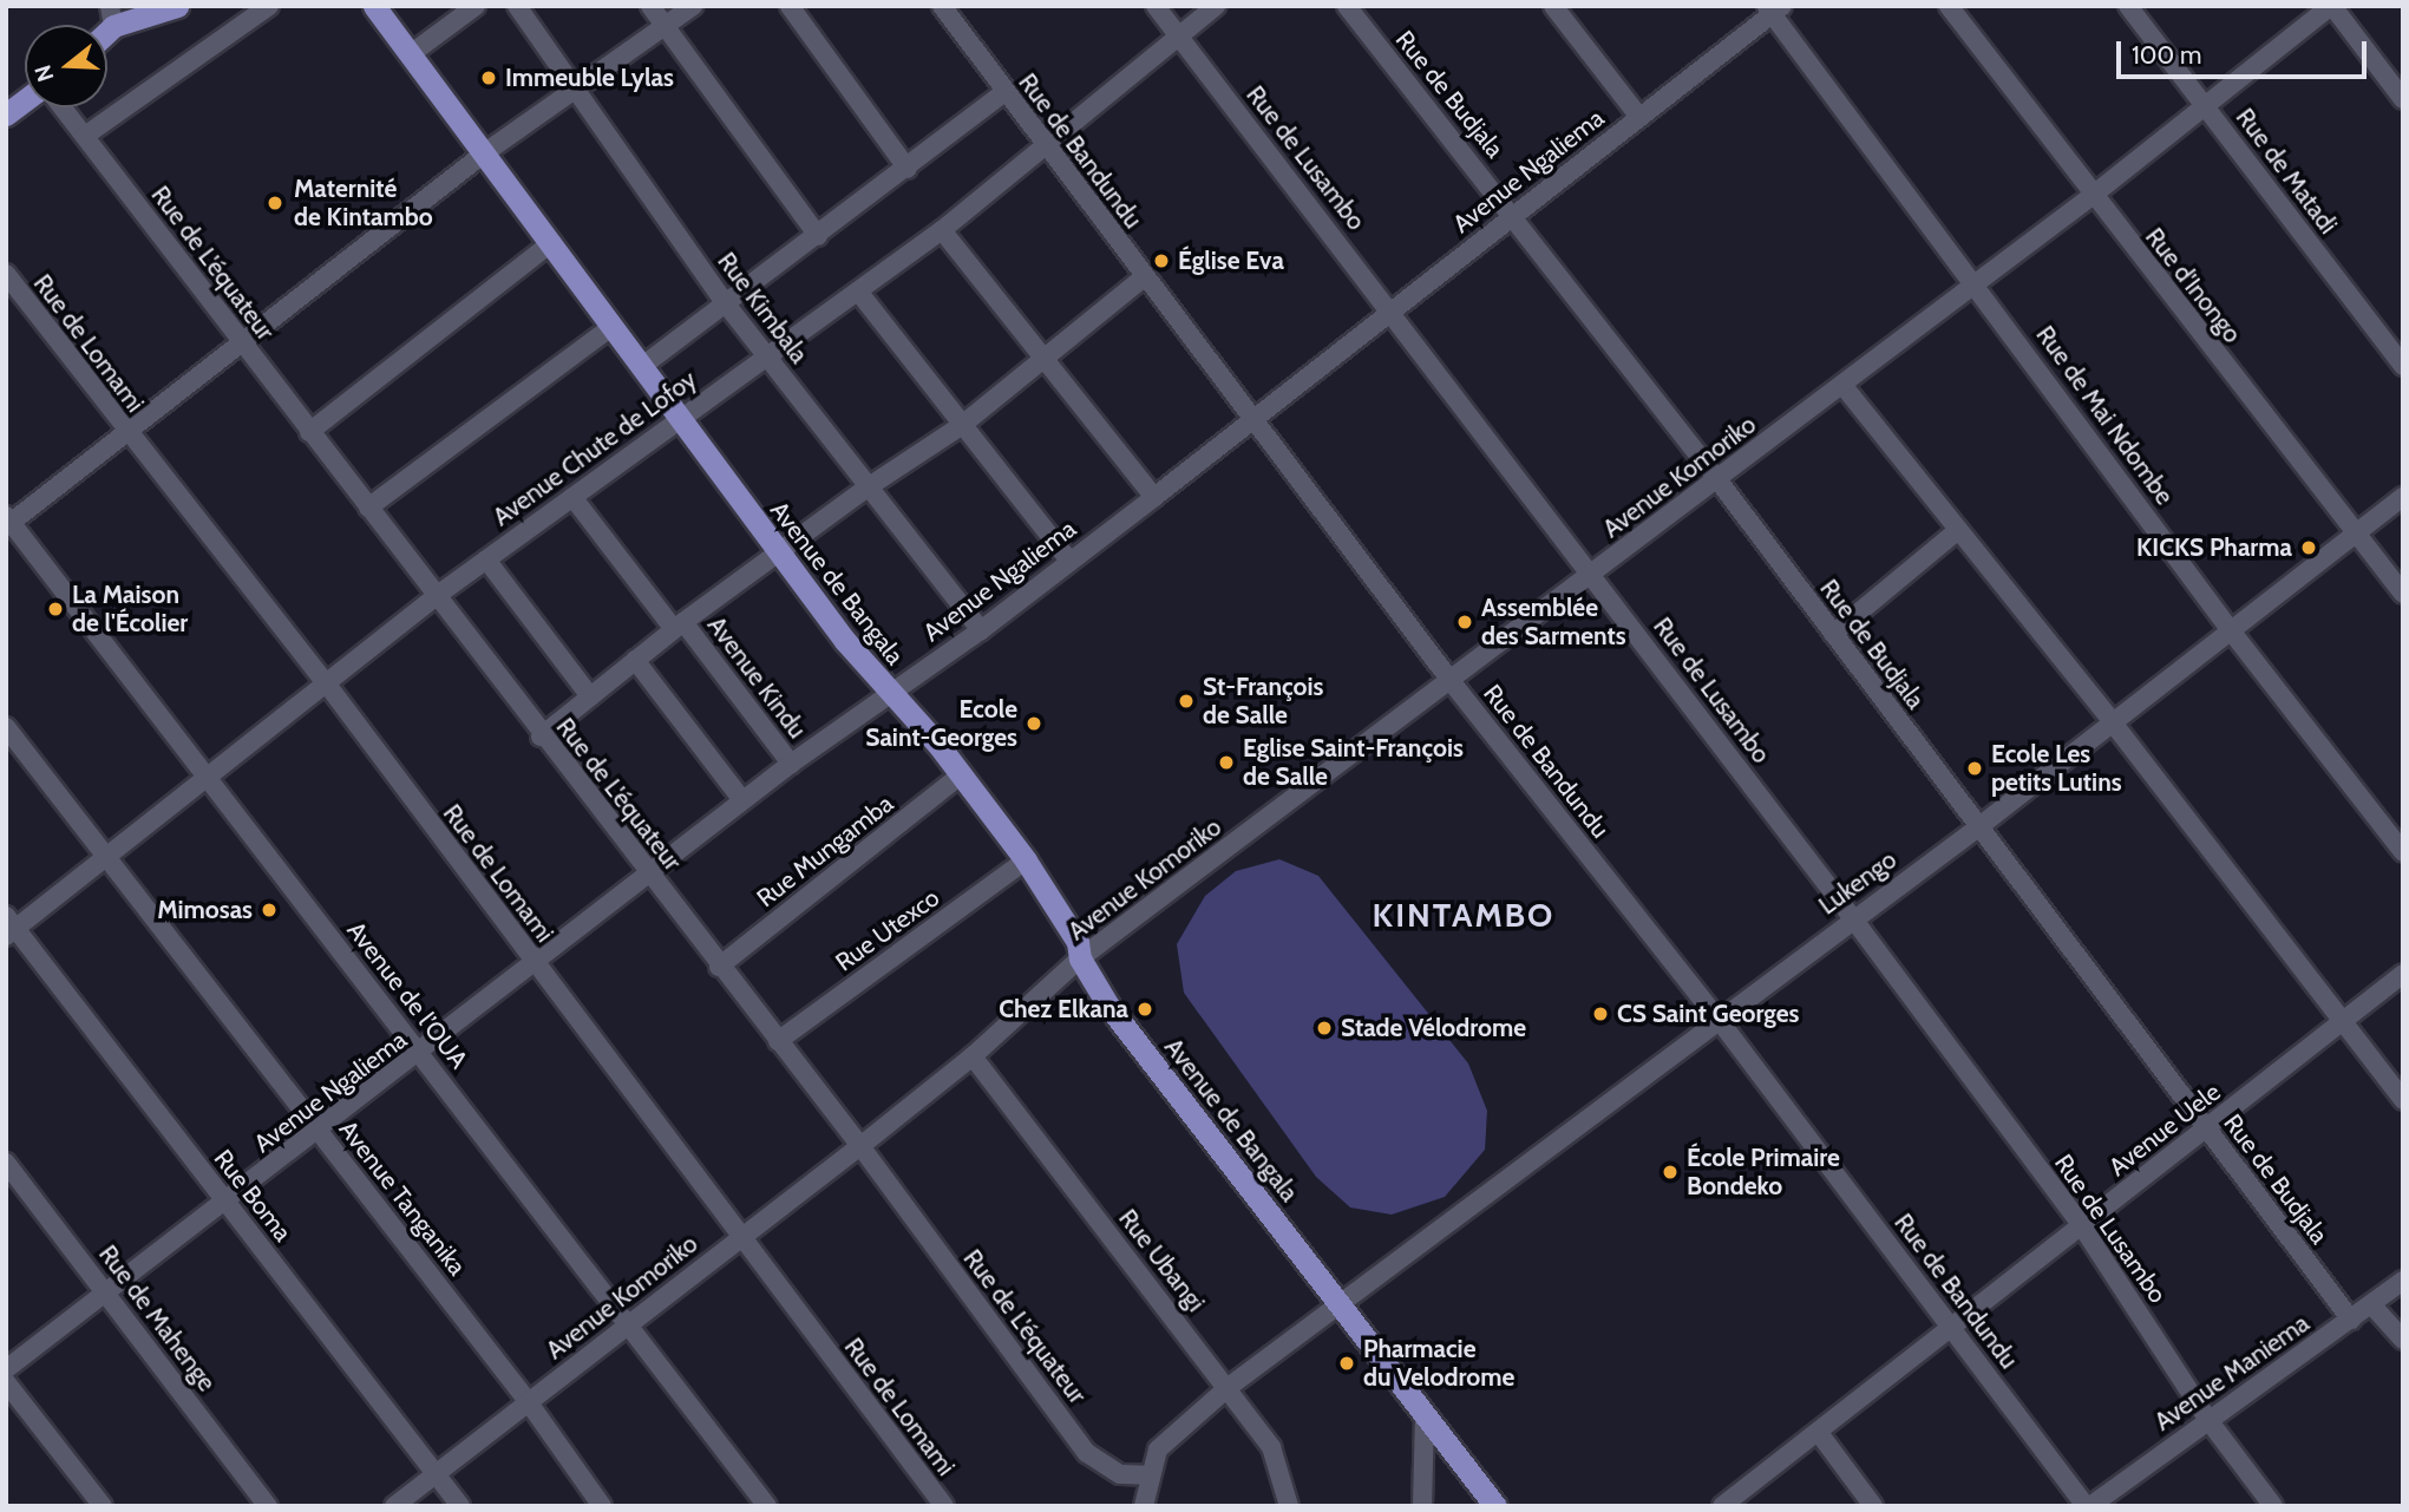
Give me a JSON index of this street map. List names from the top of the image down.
{
  "streets": {
    "main road": ["Avenue de Bangala"],
    "street": [
      "Rue de Budjala",
      "Rue de Bandundu",
      "Rue de Lusambo",
      "Avenue Ngaliema",
      "Rue de Matadi",
      "Rue de L'équateur",
      "Rue d'Inongo",
      "Rue Kimbala",
      "Rue de Lomami",
      "Rue de Mai Ndombe",
      "Avenue Chute de Lofoy",
      "Avenue Komoriko",
      "Avenue Kindu",
      "Rue Mungamba",
      "Lukengo",
      "Rue Utexco",
      "Avenue de l’OUA",
      "Avenue Uele",
      "Rue Boma",
      "Avenue Tanganika",
      "Rue Ubangi",
      "Rue de Mahenge",
      "Avenue Maniema"
    ]
  },
  "crossings": [
    ["Rue de Budjala", "Avenue Ngaliema"],
    ["Rue de Budjala", "Avenue Komoriko"],
    ["Rue de Budjala", "Lukengo"],
    ["Rue de Budjala", "Avenue Uele"],
    ["Rue de Budjala", "Avenue Maniema"],
    ["Rue de Bandundu", "Avenue Ngaliema"],
    ["Rue de Bandundu", "Avenue Chute de Lofoy"],
    ["Rue de Bandundu", "Avenue Komoriko"],
    ["Rue de Bandundu", "Lukengo"],
    ["Rue de Bandundu", "Avenue Uele"],
    ["Rue de Bandundu", "Avenue Maniema"],
    ["Rue de Lusambo", "Avenue Ngaliema"],
    ["Rue de Lusambo", "Avenue Chute de Lofoy"],
    ["Rue de Lusambo", "Avenue Komoriko"],
    ["Rue de Lusambo", "Lukengo"],
    ["Rue de Lusambo", "Avenue Uele"],
    ["Rue de Lusambo", "Avenue Maniema"],
    ["Avenue Ngaliema", "Rue de L'équateur"],
    ["Avenue Ngaliema", "Rue Kimbala"],
    ["Avenue Ngaliema", "Rue de Lomami"],
    ["Avenue Ngaliema", "Rue de Mai Ndombe"],
    ["Avenue Ngaliema", "Avenue de Bangala"],
    ["Avenue Ngaliema", "Avenue Kindu"],
    ["Avenue Ngaliema", "Avenue de l’OUA"],
    ["Avenue Ngaliema", "Rue Boma"],
    ["Avenue Ngaliema", "Avenue Tanganika"],
    ["Avenue Ngaliema", "Rue de Mahenge"],
    ["Rue de Matadi", "Avenue Komoriko"],
    ["Rue de L'équateur", "Avenue Chute de Lofoy"],
    ["Rue de L'équateur", "Avenue Komoriko"],
    ["Rue de L'équateur", "Rue Mungamba"],
    ["Rue de L'équateur", "Lukengo"],
    ["Rue de L'équateur", "Rue Utexco"],
    ["Rue d'Inongo", "Avenue Komoriko"],
    ["Rue d'Inongo", "Lukengo"],
    ["Rue Kimbala", "Avenue Chute de Lofoy"],
    ["Rue de Lomami", "Avenue Chute de Lofoy"],
    ["Rue de Lomami", "Avenue Komoriko"],
    ["Rue de Mai Ndombe", "Avenue Komoriko"],
    ["Rue de Mai Ndombe", "Lukengo"],
    ["Avenue Chute de Lofoy", "Avenue de Bangala"],
    ["Avenue Chute de Lofoy", "Avenue Kindu"],
    ["Avenue Chute de Lofoy", "Avenue de l’OUA"],
    ["Avenue Chute de Lofoy", "Rue Boma"],
    ["Avenue Chute de Lofoy", "Avenue Tanganika"],
    ["Avenue Komoriko", "Avenue de Bangala"],
    ["Avenue Komoriko", "Avenue de l’OUA"],
    ["Avenue Komoriko", "Rue Boma"],
    ["Avenue Komoriko", "Avenue Tanganika"],
    ["Avenue Komoriko", "Rue Ubangi"],
    ["Avenue de Bangala", "Rue Mungamba"],
    ["Avenue de Bangala", "Lukengo"],
    ["Avenue de Bangala", "Rue Utexco"],
    ["Lukengo", "Rue Ubangi"]
  ],
  "districts": ["KINTAMBO"],
  "places": [
    "Immeuble Lylas",
    "Maternité de Kintambo",
    "Église Eva",
    "KICKS Pharma",
    "La Maison de l'Écolier",
    "Assemblée des Sarments",
    "St-François de Salle",
    "Ecole Saint-Georges",
    "Eglise Saint-François de Salle",
    "Ecole Les petits Lutins",
    "Mimosas",
    "Chez Elkana",
    "CS Saint Georges",
    "Stade Vélodrome",
    "École Primaire Bondeko",
    "Pharmacie du Velodrome"
  ],
  "scale_bar": "100 m",
  "north": "left"
}
